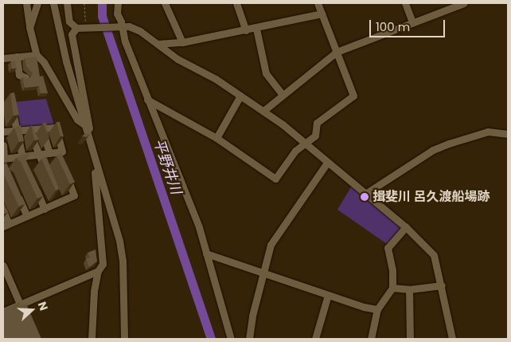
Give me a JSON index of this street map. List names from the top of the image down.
{
  "water": ["平野井川"],
  "places": ["揖斐川 呂久渡船場跡"],
  "scale_bar": "100 m",
  "north": "right"
}
